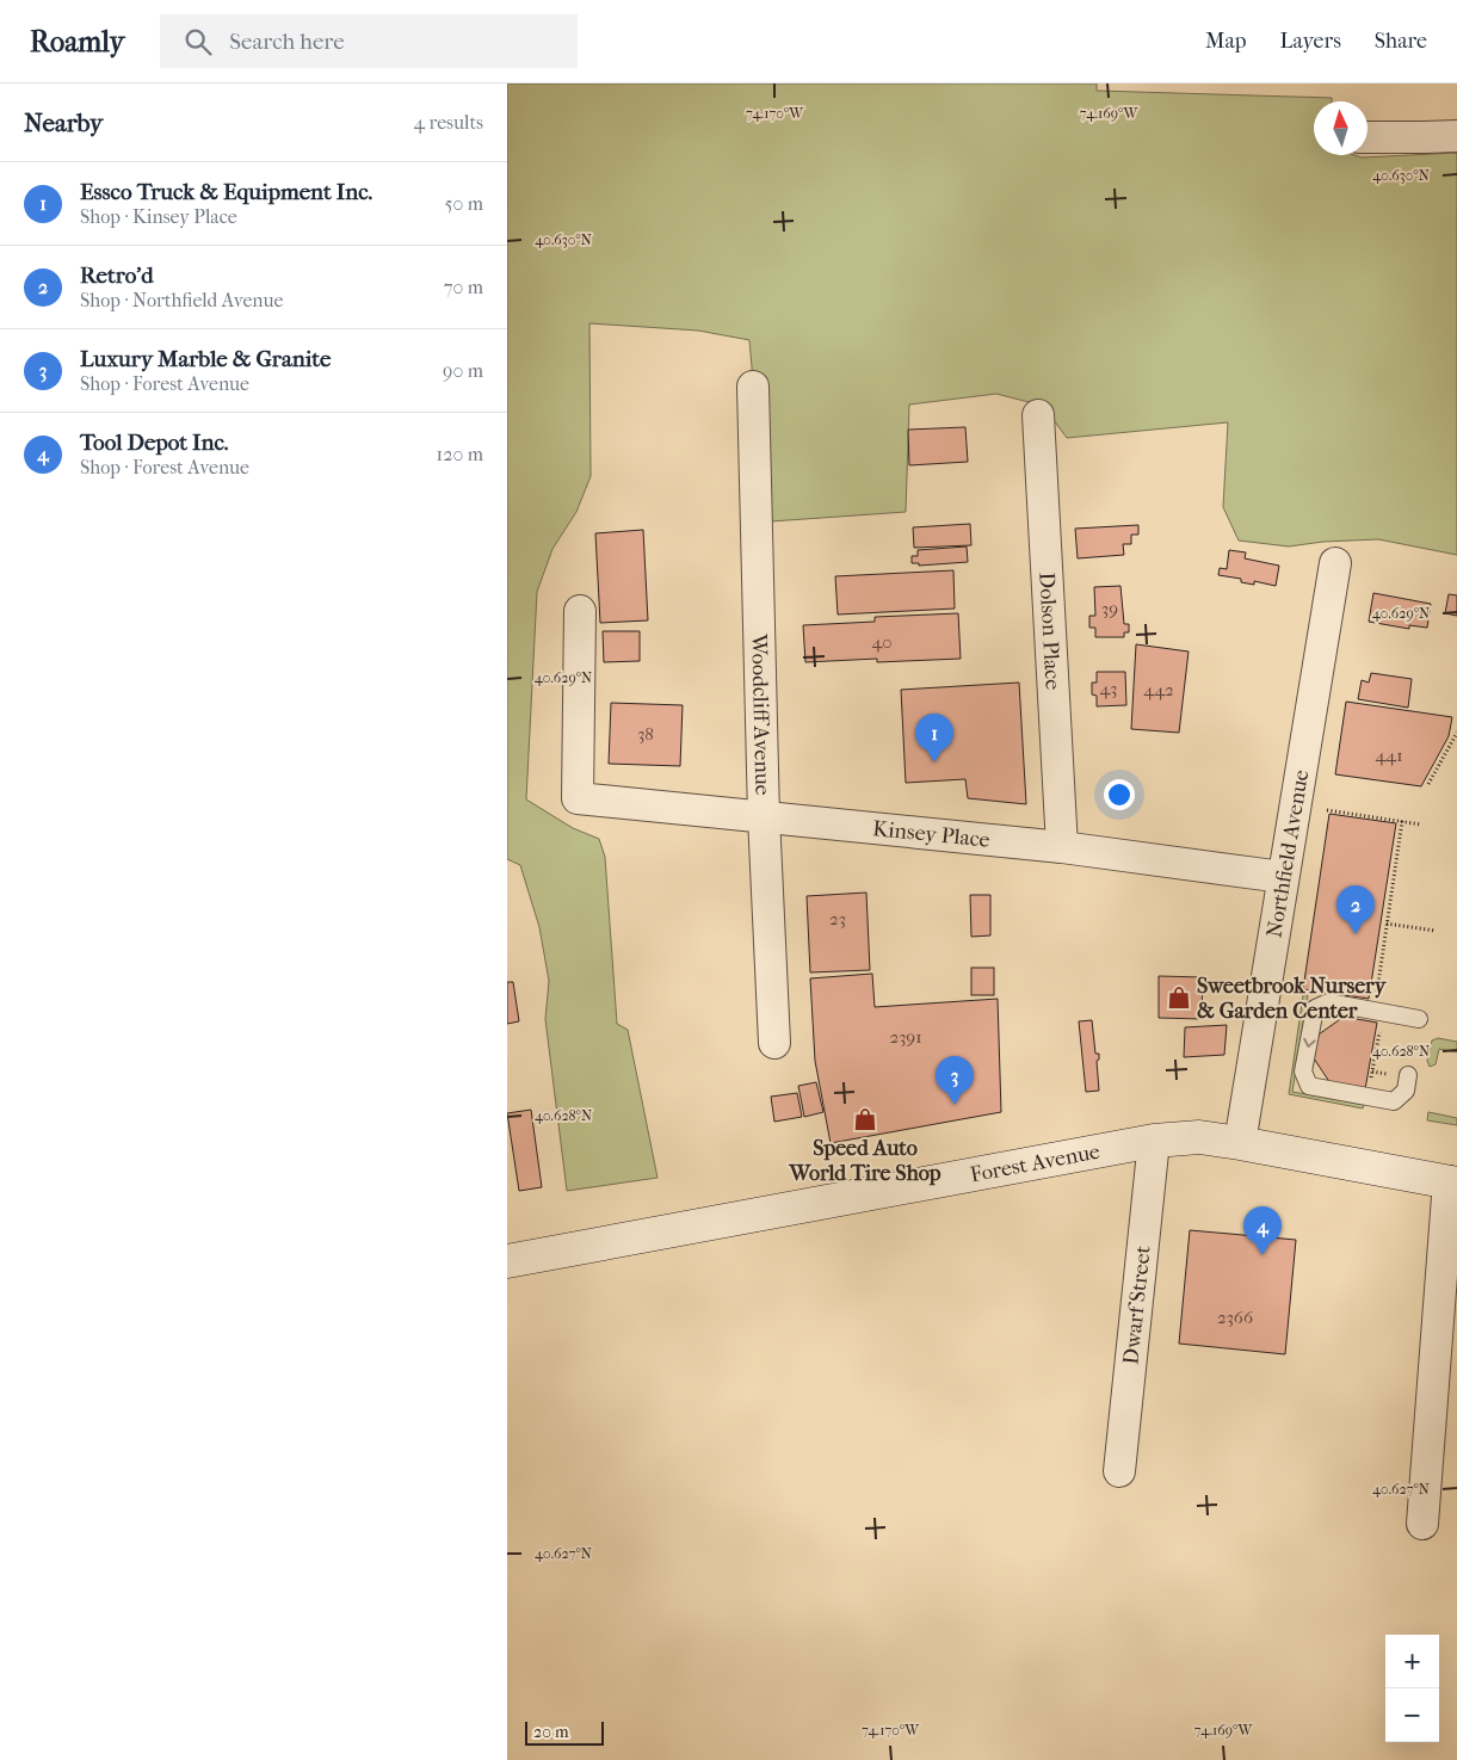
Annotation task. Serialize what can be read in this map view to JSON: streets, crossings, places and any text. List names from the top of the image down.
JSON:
{
  "streets": {
    "main road": ["Forest Avenue"],
    "street": [
      "Dolson Place",
      "Woodcliff Avenue",
      "Kinsey Place",
      "Northfield Avenue",
      "Dwarf Street"
    ]
  },
  "crossings": [
    ["Dolson Place", "Kinsey Place"],
    ["Woodcliff Avenue", "Kinsey Place"],
    ["Kinsey Place", "Northfield Avenue"],
    ["Northfield Avenue", "Forest Avenue"],
    ["Forest Avenue", "Dwarf Street"]
  ],
  "places": {
    "shop": ["Sweetbrook Nursery & Garden Center", "Speed Auto World Tire Shop"]
  },
  "house_numbers": [
    "39",
    "40",
    "43",
    "442",
    "38",
    "441",
    "23",
    "2391",
    "2366"
  ],
  "scale_bar": "20 m",
  "north": "top",
  "page": {
    "header": "Roamly",
    "search": "Search here",
    "nav": ["Map", "Layers", "Share"],
    "heading": ["Nearby", "4 results"],
    "list": [
      {
        "mark": "1",
        "name": "Essco Truck & Equipment Inc.",
        "note": "Shop · Kinsey Place",
        "value": "50 m"
      },
      {
        "mark": "2",
        "name": "Retro'd",
        "note": "Shop · Northfield Avenue",
        "value": "70 m"
      },
      {
        "mark": "3",
        "name": "Luxury Marble & Granite",
        "note": "Shop · Forest Avenue",
        "value": "90 m"
      },
      {
        "mark": "4",
        "name": "Tool Depot Inc.",
        "note": "Shop · Forest Avenue",
        "value": "120 m"
      }
    ],
    "pins": [
      "1",
      "2",
      "3",
      "4"
    ],
    "map_buttons": ["+", "−"],
    "scale": "20 m"
  },
  "coordinates": [
    "74.170°W",
    "74.169°W",
    "40.630°N",
    "40.629°N",
    "40.628°N",
    "40.627°N"
  ]
}
